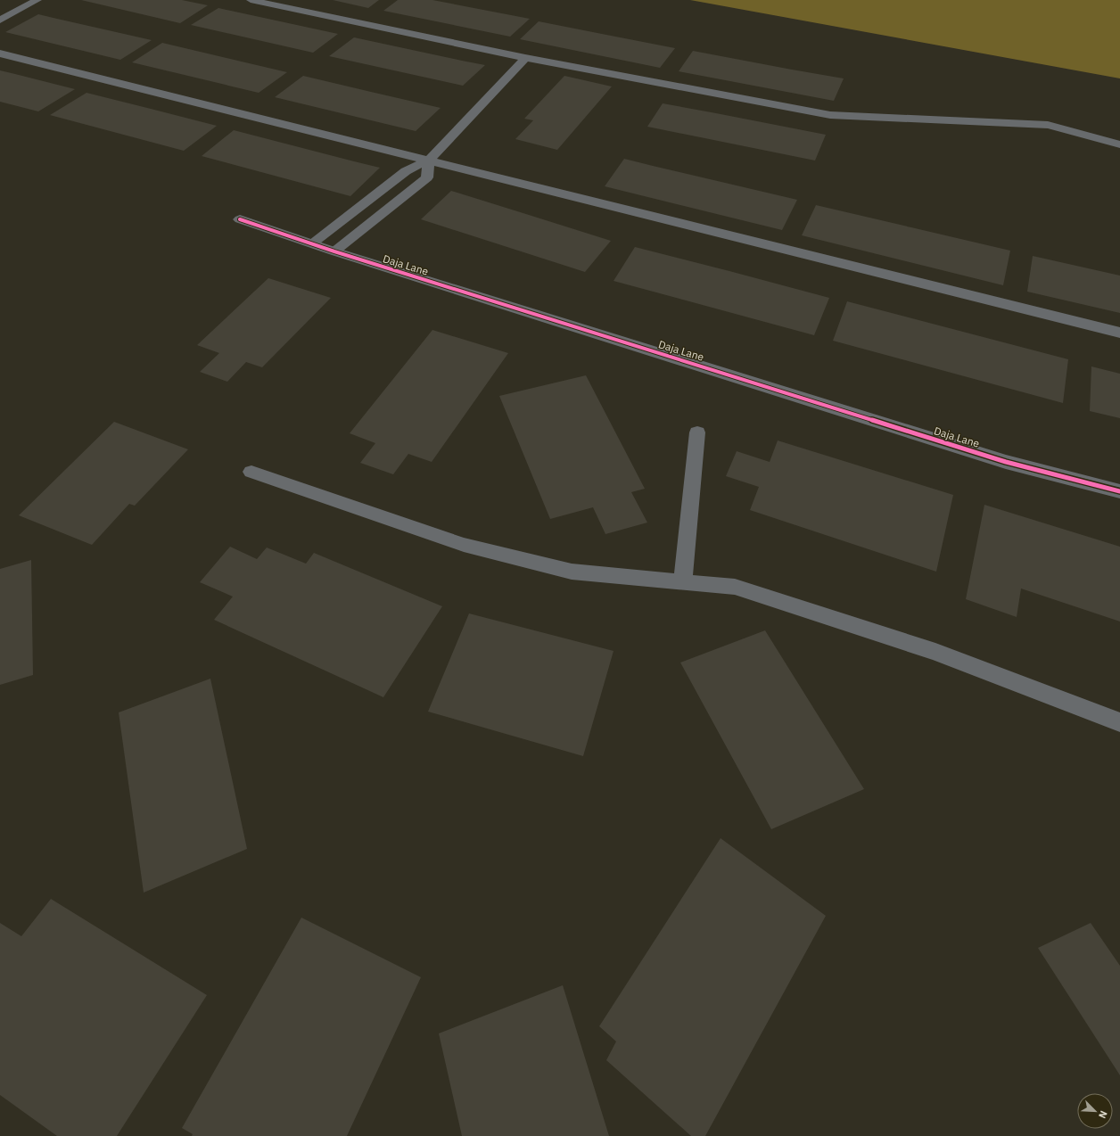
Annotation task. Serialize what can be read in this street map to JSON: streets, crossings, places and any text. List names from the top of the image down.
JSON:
{
  "streets": {
    "street": ["Daja Lane"]
  },
  "north": "bottom right"
}
